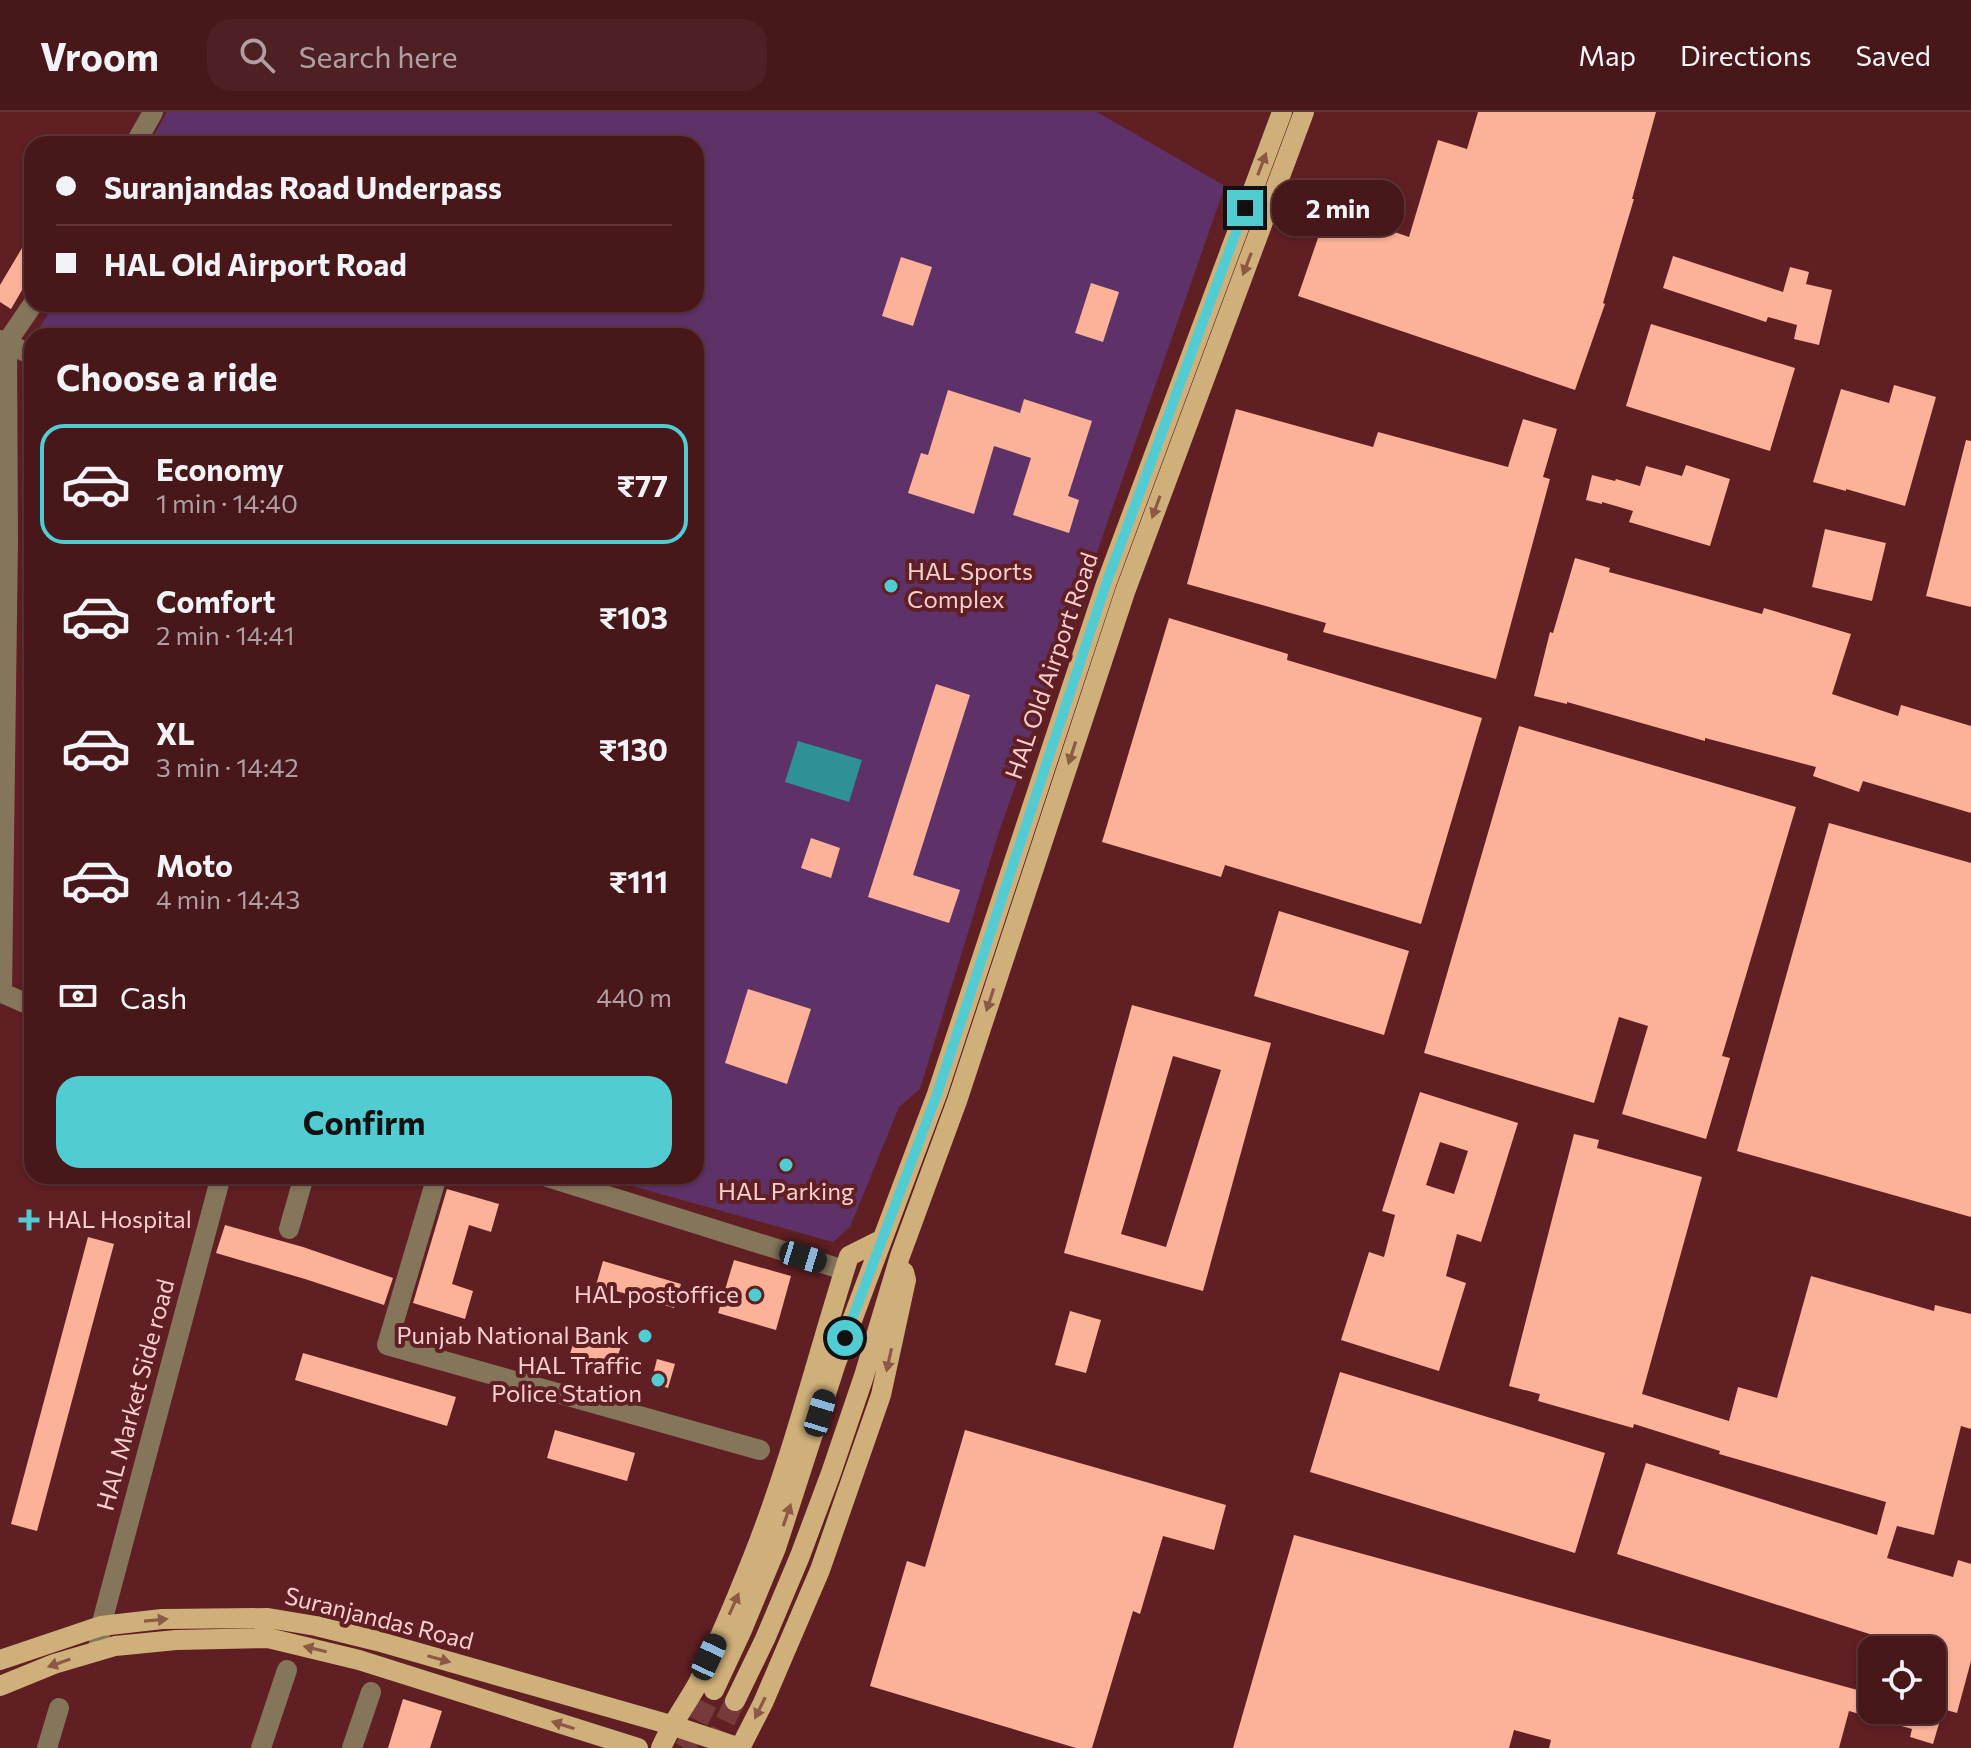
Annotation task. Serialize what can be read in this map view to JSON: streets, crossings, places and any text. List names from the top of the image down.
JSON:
{
  "streets": {
    "main road": ["HAL Old Airport Road", "Suranjandas Road"],
    "street": ["HAL Market Side road"]
  },
  "crossings": [
    ["HAL Market Side road", "Suranjandas Road"]
  ],
  "places": {
    "other": [
      "HAL Sports Complex",
      "HAL Parking",
      "HAL postoffice",
      "Punjab National Bank",
      "HAL Traffic Police Station"
    ],
    "health": ["HAL Hospital"]
  },
  "page": {
    "header": "Vroom",
    "search": "Search here",
    "nav": ["Map", "Directions", "Saved"],
    "banner": ["Suranjandas Road Underpass", "HAL Old Airport Road"],
    "bubble": "2 min",
    "heading": "Choose a ride",
    "list": [
      {
        "name": "Economy",
        "note": "1 min · 14:40",
        "value": "₹77"
      },
      {
        "name": "Comfort",
        "note": "2 min · 14:41",
        "value": "₹103"
      },
      {
        "name": "XL",
        "note": "3 min · 14:42",
        "value": "₹130"
      },
      {
        "name": "Moto",
        "note": "4 min · 14:43",
        "value": "₹111"
      }
    ],
    "pay": ["Cash", "440 m"],
    "buttons": "Confirm"
  }
}
